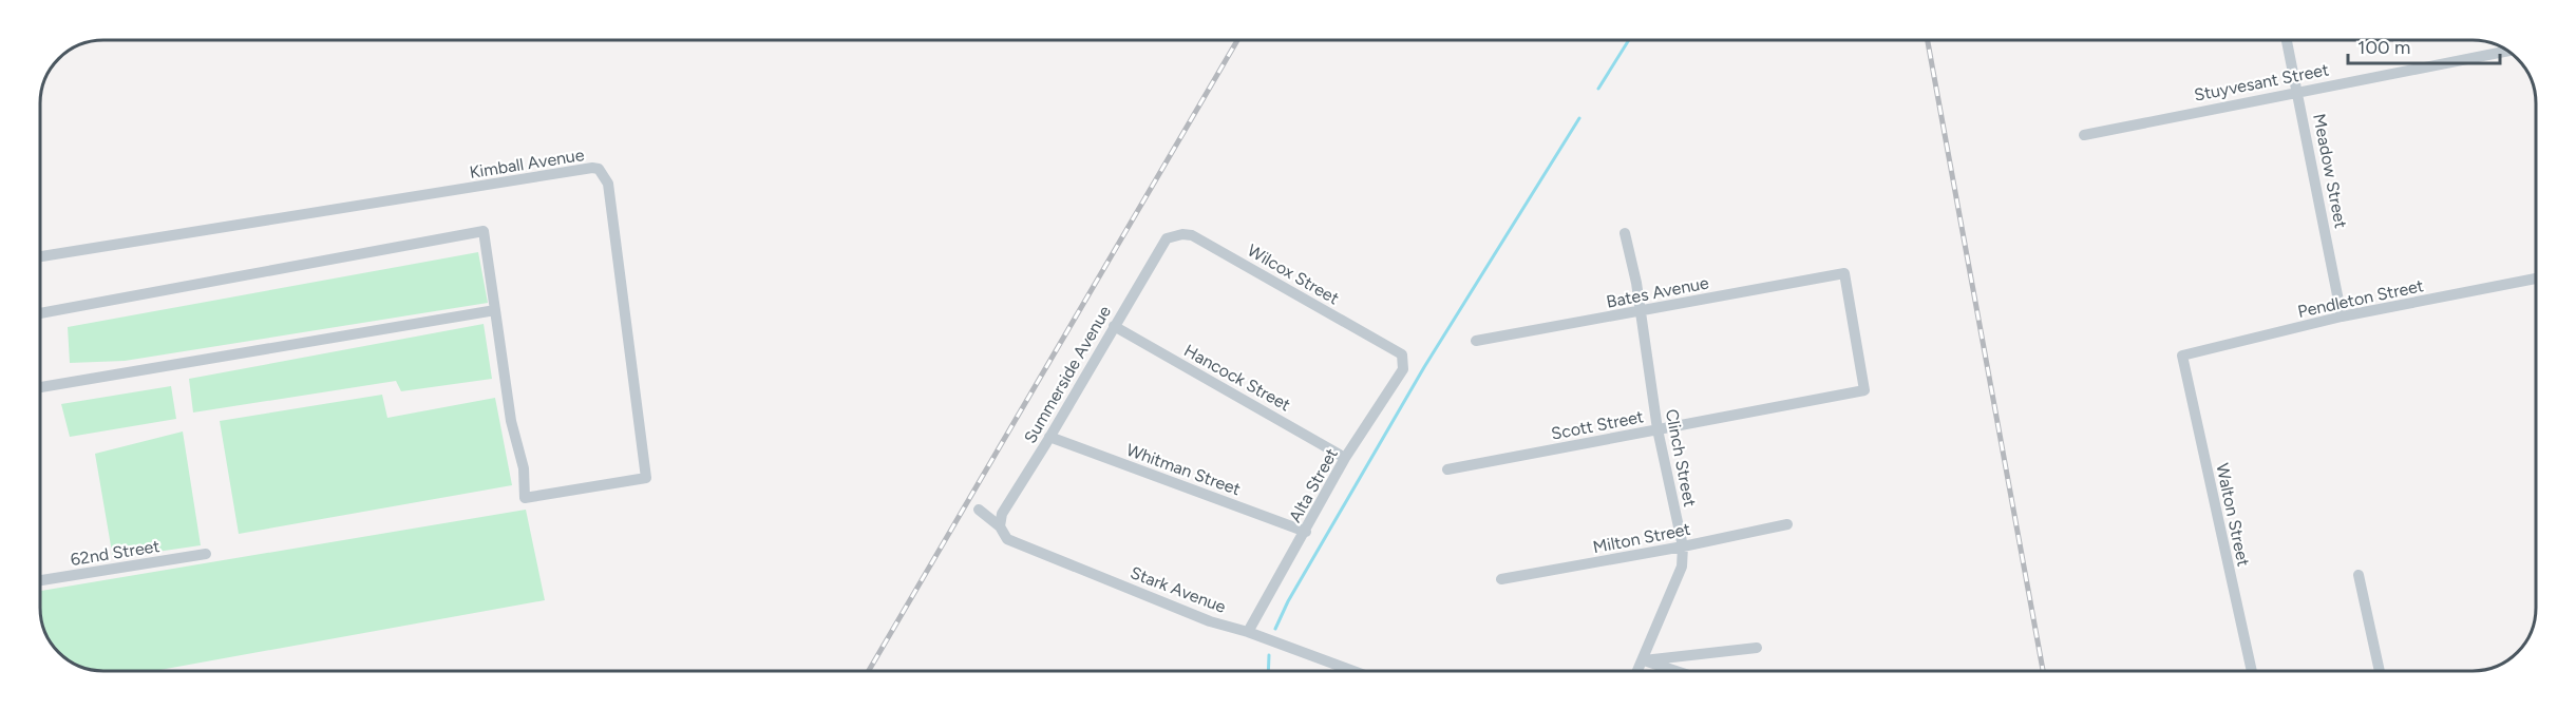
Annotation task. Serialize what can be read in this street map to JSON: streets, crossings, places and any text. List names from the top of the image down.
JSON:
{
  "streets": {
    "street": [
      "Stuyvesant Street",
      "Kimball Avenue",
      "Meadow Street",
      "Wilcox Street",
      "Bates Avenue",
      "Pendleton Street",
      "Summerside Avenue",
      "Hancock Street",
      "Scott Street",
      "Clinch Street",
      "Whitman Street",
      "Alta Street",
      "Walton Street",
      "Milton Street",
      "62nd Street",
      "Stark Avenue"
    ]
  },
  "crossings": [
    ["Stuyvesant Street", "Meadow Street"],
    ["Meadow Street", "Pendleton Street"],
    ["Wilcox Street", "Summerside Avenue"],
    ["Wilcox Street", "Alta Street"],
    ["Bates Avenue", "Scott Street"],
    ["Bates Avenue", "Clinch Street"],
    ["Pendleton Street", "Walton Street"],
    ["Summerside Avenue", "Hancock Street"],
    ["Summerside Avenue", "Whitman Street"],
    ["Summerside Avenue", "Stark Avenue"],
    ["Hancock Street", "Alta Street"],
    ["Scott Street", "Clinch Street"],
    ["Clinch Street", "Milton Street"],
    ["Whitman Street", "Alta Street"],
    ["Alta Street", "Stark Avenue"]
  ],
  "scale_bar": "100 m"
}
